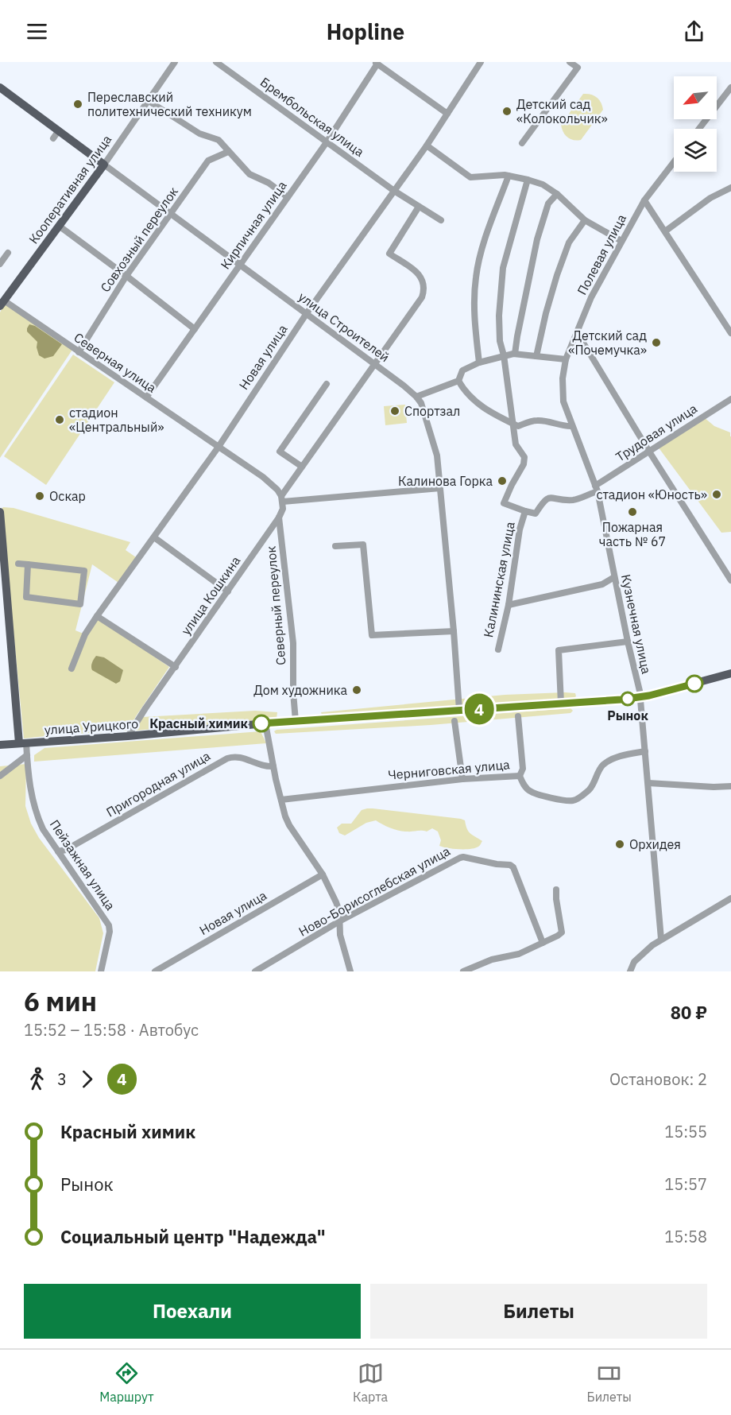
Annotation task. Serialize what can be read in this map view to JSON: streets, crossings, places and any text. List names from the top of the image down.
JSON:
{
  "streets": {
    "main road": ["Кооперативная улица", "улица Строителей", "улица Урицкого"],
    "street": [
      "Брембольская улица",
      "Кирпичная улица",
      "Совхозный переулок",
      "Полевая улица",
      "Новая улица",
      "Северная улица",
      "Трудовая улица",
      "Калининская улица",
      "улица Кошкина",
      "Северный переулок",
      "Кузнечная улица",
      "Черниговская улица",
      "Пригородная улица",
      "Пейзажная улица",
      "Ново-Борисоглебская улица"
    ]
  },
  "crossings": [
    ["Брембольская улица", "Кирпичная улица"],
    ["Брембольская улица", "Новая улица"],
    ["Брембольская улица", "улица Кошкина"],
    ["Кооперативная улица", "улица Строителей"],
    ["Кооперативная улица", "Северная улица"],
    ["Кирпичная улица", "улица Строителей"],
    ["Кирпичная улица", "Северная улица"],
    ["Совхозный переулок", "улица Строителей"],
    ["Совхозный переулок", "Северная улица"],
    ["Полевая улица", "Кузнечная улица"],
    ["улица Строителей", "Новая улица"],
    ["улица Строителей", "улица Кошкина"],
    ["улица Строителей", "улица Урицкого"],
    ["Новая улица", "Северная улица"],
    ["Северная улица", "улица Кошкина"],
    ["Трудовая улица", "Калининская улица"],
    ["Трудовая улица", "Кузнечная улица"],
    ["Калининская улица", "Кузнечная улица"],
    ["улица Кошкина", "Северный переулок"],
    ["улица Кошкина", "улица Урицкого"],
    ["Северный переулок", "улица Урицкого"],
    ["Кузнечная улица", "улица Урицкого"],
    ["Кузнечная улица", "Черниговская улица"],
    ["улица Урицкого", "Пейзажная улица"],
    ["Пригородная улица", "Пейзажная улица"]
  ],
  "places": [
    "Переславский политехнический техникум",
    "Детский сад «Колокольчик»",
    "Детский сад «Почемучка»",
    "Спортзал",
    "стадион «Центральный»",
    "Калинова Горка",
    "стадион «Юность»",
    "Оскар",
    "Пожарная часть № 67",
    "Дом художника",
    "Рынок",
    "Красный химик",
    "Орхидея"
  ],
  "lines": ["bus line 4"],
  "north": "bottom left",
  "page": {
    "header": "Hopline",
    "on_map": "4",
    "heading": ["6 мин", "15:52 – 15:58 · Автобус", "80 ₽"],
    "legs": ["3", "4", "Остановок: 2"],
    "list": [
      {
        "name": "Красный химик",
        "value": "15:55"
      },
      {
        "name": "Рынок",
        "value": "15:57"
      },
      {
        "name": "Социальный центр \"Надежда\"",
        "value": "15:58"
      }
    ],
    "buttons": ["Поехали", "Билеты"],
    "tabs": ["Маршрут", "Карта", "Билеты"]
  }
}
